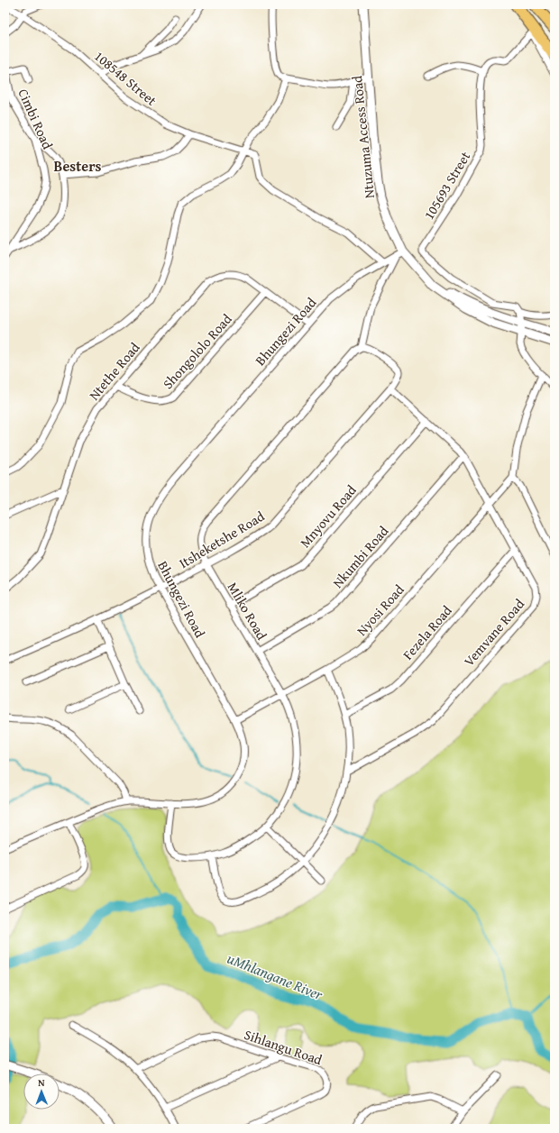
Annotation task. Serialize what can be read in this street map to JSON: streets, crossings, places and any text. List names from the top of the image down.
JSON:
{
  "streets": {
    "street": [
      "108548 Street",
      "Cimbi Road",
      "Ntuzuma Access Road",
      "105693 Street",
      "Bhungezi Road",
      "Shongololo Road",
      "Ntethe Road",
      "Mnyovu Road",
      "Itsheketshe Road",
      "Nkumbi Road",
      "Nyosi Road",
      "Mliko Road",
      "Fezela Road",
      "Vemvane Road",
      "Sihlangu Road"
    ]
  },
  "crossings": [
    ["108548 Street", "Bhungezi Road"],
    ["Ntuzuma Access Road", "Bhungezi Road"],
    ["Bhungezi Road", "Ntethe Road"],
    ["Bhungezi Road", "Itsheketshe Road"],
    ["Bhungezi Road", "Nyosi Road"],
    ["Bhungezi Road", "Mliko Road"],
    ["Shongololo Road", "Ntethe Road"],
    ["Mnyovu Road", "Mliko Road"],
    ["Mnyovu Road", "Vemvane Road"],
    ["Itsheketshe Road", "Mliko Road"],
    ["Itsheketshe Road", "Vemvane Road"],
    ["Nkumbi Road", "Mliko Road"],
    ["Nkumbi Road", "Vemvane Road"],
    ["Nyosi Road", "Mliko Road"],
    ["Nyosi Road", "Vemvane Road"],
    ["Fezela Road", "Vemvane Road"]
  ],
  "districts": ["Besters"],
  "water": ["uMhlangane River"],
  "north": "top"
}
